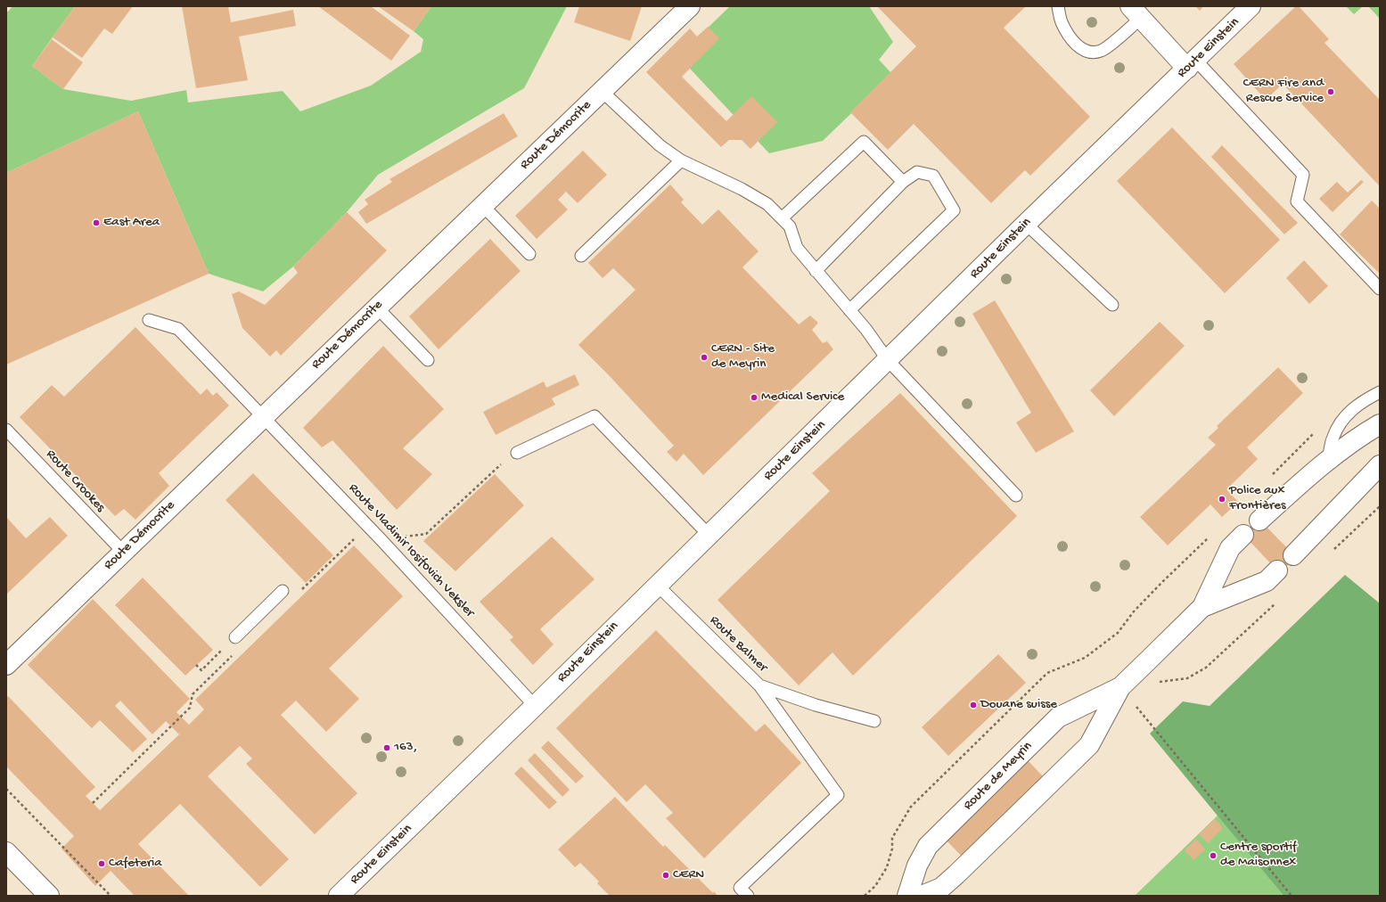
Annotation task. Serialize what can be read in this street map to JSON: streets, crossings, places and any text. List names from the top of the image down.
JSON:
{
  "streets": {
    "street": ["Route Einstein", "Route Démocrite", "Route de Meyrin"],
    "lane": ["Route Crookes", "Route Vladimir Iosifovich Veksler", "Route Balmer"]
  },
  "crossings": [
    ["Route Einstein", "Route Vladimir Iosifovich Veksler"],
    ["Route Einstein", "Route Balmer"],
    ["Route Démocrite", "Route Crookes"],
    ["Route Démocrite", "Route Vladimir Iosifovich Veksler"]
  ],
  "places": [
    "CERN Fire and Rescue Service",
    "East Area",
    "CERN - Site de Meyrin",
    "Medical Service",
    "Police aux Frontières",
    "Douane suisse",
    "163,",
    "Centre sportif de Maisonnex",
    "Cafeteria",
    "CERN"
  ]
}
